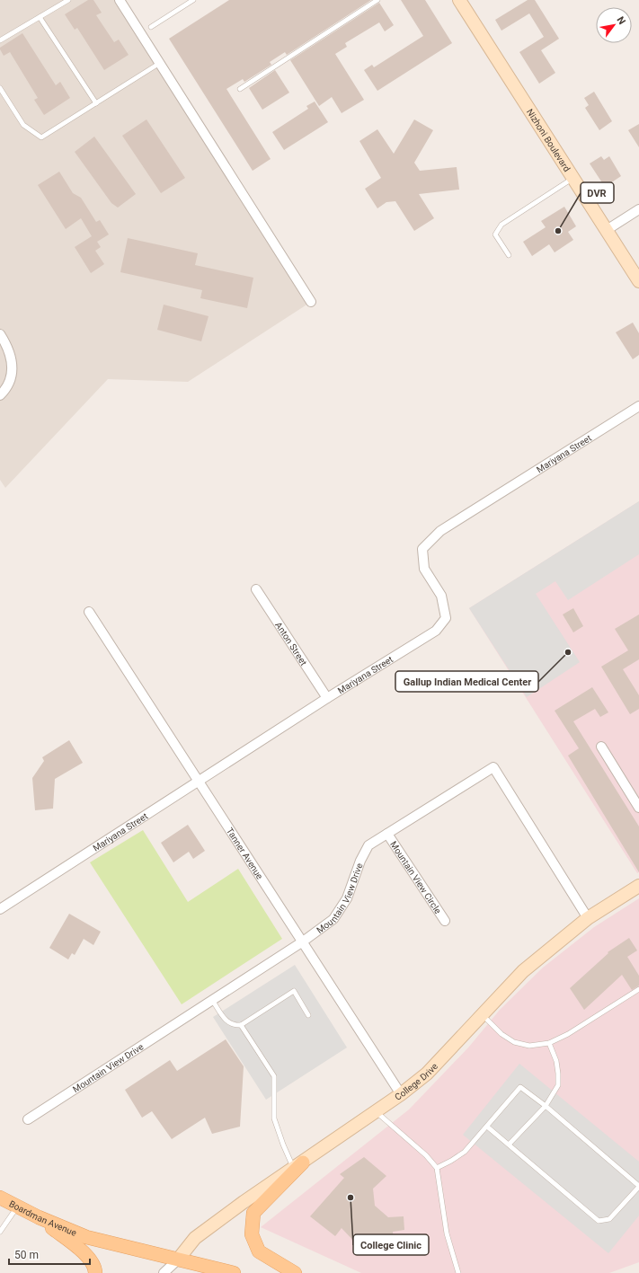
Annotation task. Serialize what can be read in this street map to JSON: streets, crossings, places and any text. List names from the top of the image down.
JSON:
{
  "streets": {
    "main road": ["Nizhoni Boulevard", "College Drive", "Boardman Avenue"],
    "street": [
      "Mariyana Street",
      "Anton Street",
      "Tanner Avenue",
      "Mountain View Circle",
      "Mountain View Drive"
    ]
  },
  "crossings": [
    ["Mariyana Street", "Anton Street"],
    ["Mariyana Street", "Tanner Avenue"],
    ["Tanner Avenue", "Mountain View Drive"],
    ["Tanner Avenue", "College Drive"],
    ["Mountain View Circle", "Mountain View Drive"],
    ["Mountain View Drive", "College Drive"],
    ["College Drive", "Boardman Avenue"]
  ],
  "places": ["DVR", "Gallup Indian Medical Center", "College Clinic"],
  "scale_bar": "50 m",
  "north": "top right"
}
